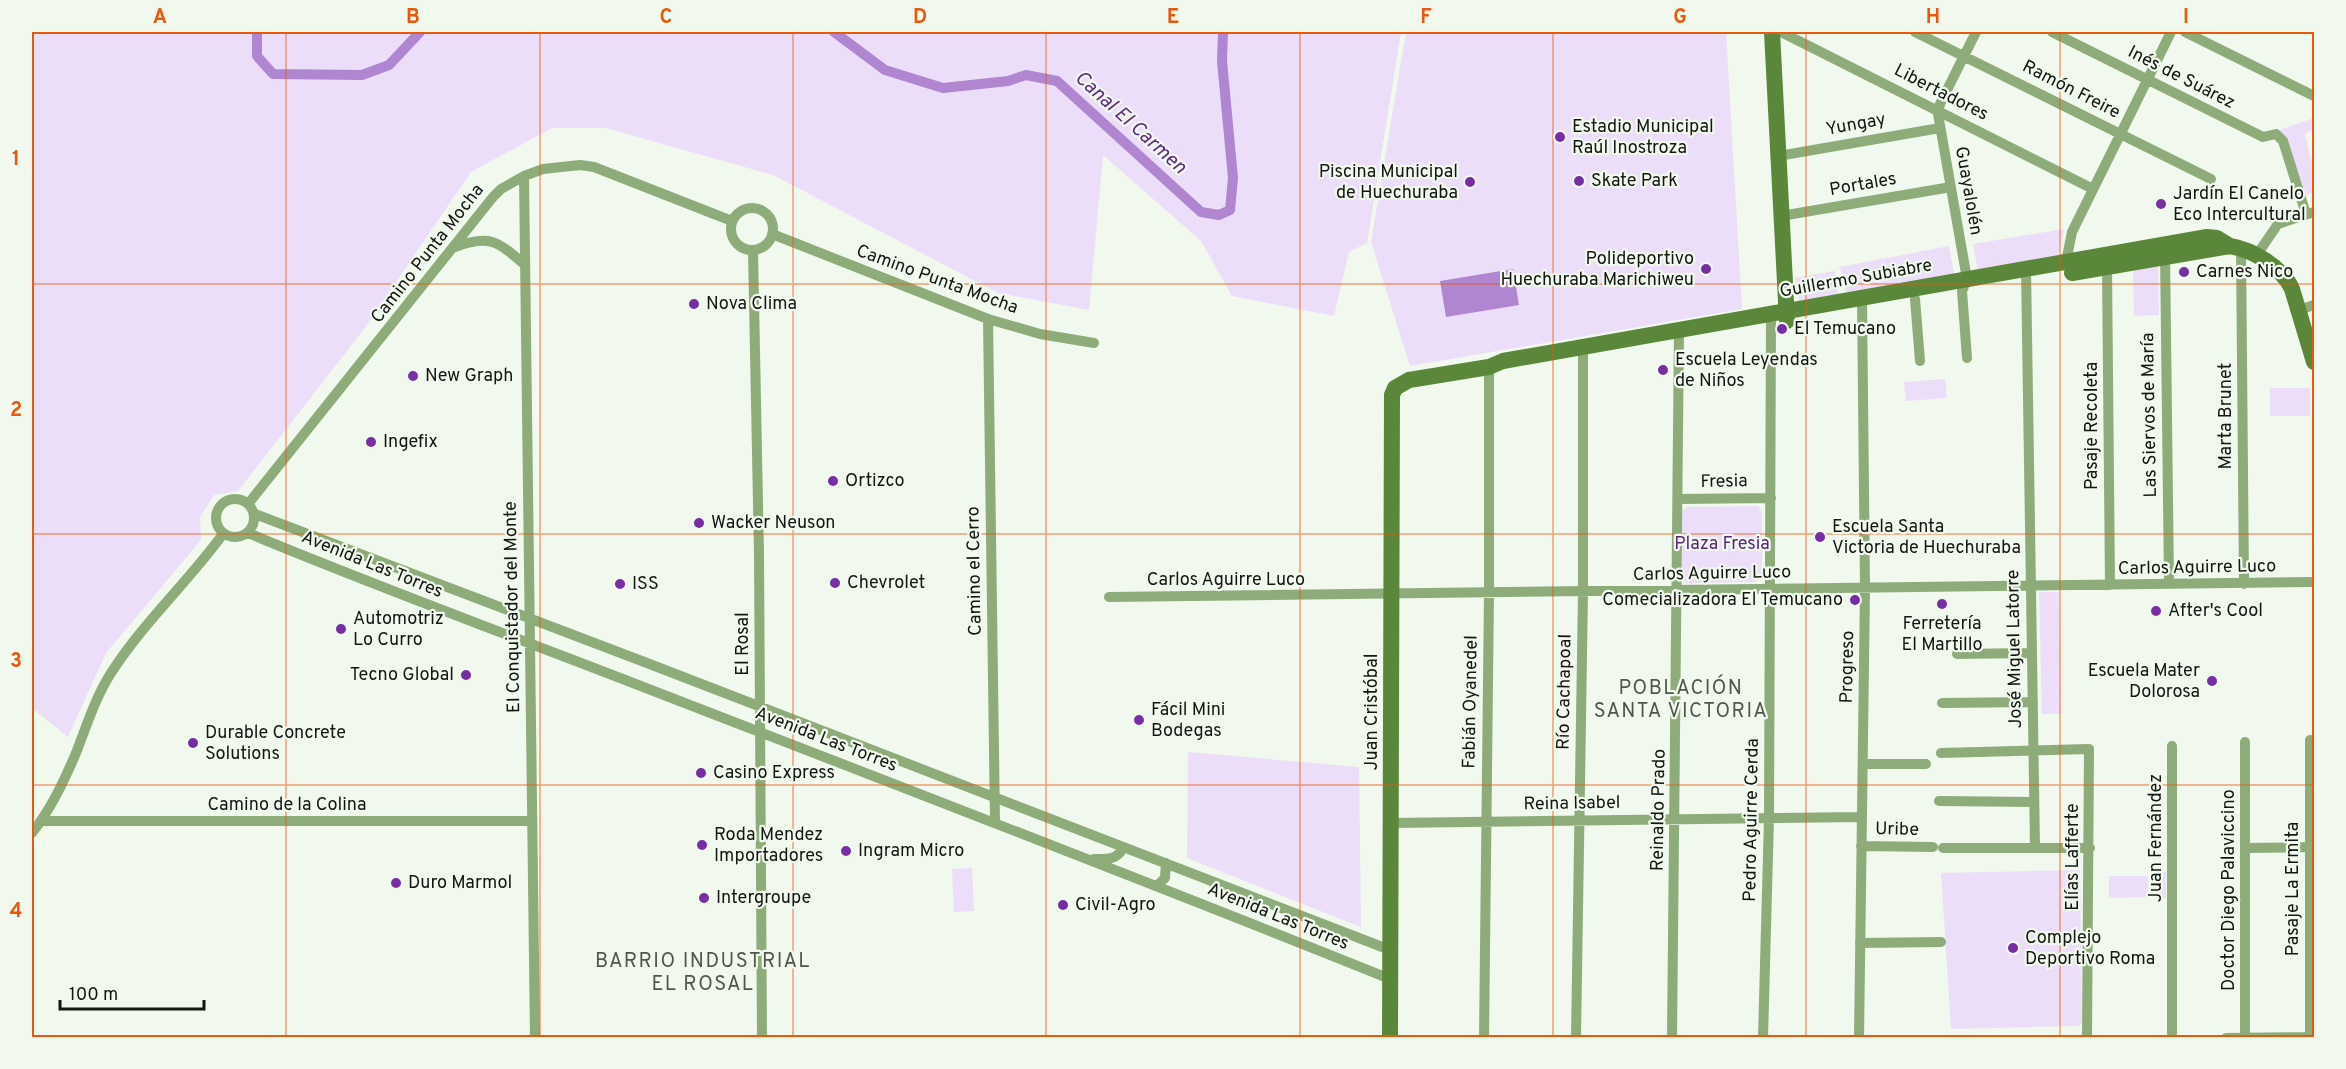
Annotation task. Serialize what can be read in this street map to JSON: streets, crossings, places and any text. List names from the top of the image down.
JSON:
{
  "streets": {
    "street": [
      "Inés de Suárez",
      "Ramón Freire",
      "Libertadores",
      "Yungay",
      "Portales",
      "Guayalolén",
      "Camino Punta Mocha",
      "Guillermo Subiabre",
      "Las Siervos de María",
      "Marta Brunet",
      "Pasaje Recoleta",
      "Fresia",
      "Avenida Las Torres",
      "Carlos Aguirre Luco",
      "Camino el Cerro",
      "El Conquistador del Monte",
      "El Rosal",
      "José Miguel Latorre",
      "Progreso",
      "Río Cachapoal",
      "Fabián Oyanedel",
      "Juan Cristóbal",
      "Reina Isabel",
      "Camino de la Colina",
      "Reinaldo Prado",
      "Pedro Aguirre Cerda",
      "Uribe",
      "Juan Fernández",
      "Elías Lafferte",
      "Pasaje La Ermita",
      "Doctor Diego Palaviccino"
    ]
  },
  "crossings": [
    ["Ramón Freire", "Guayalolén"],
    ["Libertadores", "Guayalolén"],
    ["Yungay", "Guayalolén"],
    ["Portales", "Guayalolén"],
    ["Guayalolén", "Guillermo Subiabre"],
    ["Camino Punta Mocha", "Avenida Las Torres"],
    ["Camino Punta Mocha", "Camino el Cerro"],
    ["Camino Punta Mocha", "El Conquistador del Monte"],
    ["Camino Punta Mocha", "El Rosal"],
    ["Guillermo Subiabre", "Las Siervos de María"],
    ["Guillermo Subiabre", "Marta Brunet"],
    ["Guillermo Subiabre", "Pasaje Recoleta"],
    ["Guillermo Subiabre", "José Miguel Latorre"],
    ["Guillermo Subiabre", "Progreso"],
    ["Guillermo Subiabre", "Río Cachapoal"],
    ["Guillermo Subiabre", "Fabián Oyanedel"],
    ["Guillermo Subiabre", "Juan Cristóbal"],
    ["Guillermo Subiabre", "Reinaldo Prado"],
    ["Guillermo Subiabre", "Pedro Aguirre Cerda"],
    ["Las Siervos de María", "Carlos Aguirre Luco"],
    ["Marta Brunet", "Carlos Aguirre Luco"],
    ["Pasaje Recoleta", "Carlos Aguirre Luco"],
    ["Fresia", "Reinaldo Prado"],
    ["Fresia", "Pedro Aguirre Cerda"],
    ["Avenida Las Torres", "Camino el Cerro"],
    ["Avenida Las Torres", "El Conquistador del Monte"],
    ["Avenida Las Torres", "El Rosal"],
    ["Avenida Las Torres", "Juan Cristóbal"],
    ["Carlos Aguirre Luco", "José Miguel Latorre"],
    ["Carlos Aguirre Luco", "Progreso"],
    ["Carlos Aguirre Luco", "Río Cachapoal"],
    ["Carlos Aguirre Luco", "Fabián Oyanedel"],
    ["Carlos Aguirre Luco", "Juan Cristóbal"],
    ["Carlos Aguirre Luco", "Reinaldo Prado"],
    ["Carlos Aguirre Luco", "Pedro Aguirre Cerda"],
    ["El Conquistador del Monte", "Camino de la Colina"],
    ["José Miguel Latorre", "Uribe"],
    ["José Miguel Latorre", "Elías Lafferte"],
    ["Progreso", "Reina Isabel"],
    ["Progreso", "Uribe"],
    ["Río Cachapoal", "Reina Isabel"],
    ["Fabián Oyanedel", "Reina Isabel"],
    ["Juan Cristóbal", "Reina Isabel"],
    ["Reina Isabel", "Reinaldo Prado"],
    ["Reina Isabel", "Pedro Aguirre Cerda"],
    ["Uribe", "Elías Lafferte"]
  ],
  "districts": ["POBLACIÓN SANTA VICTORIA", "BARRIO INDUSTRIAL EL ROSAL"],
  "water": ["Canal El Carmen"],
  "parks": ["Plaza Fresia"],
  "places": [
    "Estadio Municipal Raúl Inostroza",
    "Skate Park",
    "Piscina Municipal de Huechuraba",
    "Jardín El Canelo Eco Intercultural",
    "Polideportivo Huechuraba Marichiweu",
    "Carnes Nico",
    "Nova Clima",
    "El Temucano",
    "Escuela Leyendas de Niños",
    "New Graph",
    "Ingefix",
    "Ortizco",
    "Wacker Neuson",
    "Escuela Santa Victoria de Huechuraba",
    "Chevrolet",
    "ISS",
    "Comecializadora El Temucano",
    "Ferretería El Martillo",
    "After's Cool",
    "Automotriz Lo Curro",
    "Tecno Global",
    "Escuela Mater Dolorosa",
    "Fácil Mini Bodegas",
    "Durable Concrete Solutions",
    "Casino Express",
    "Roda Mendez Importadores",
    "Ingram Micro",
    "Duro Marmol",
    "Intergroupe",
    "Civil-Agro",
    "Complejo Deportivo Roma"
  ],
  "scale_bar": "100 m",
  "grid": {
    "columns": [
      "A",
      "B",
      "C",
      "D",
      "E",
      "F",
      "G",
      "H",
      "I"
    ],
    "rows": [
      "1",
      "2",
      "3",
      "4"
    ]
  }
}
